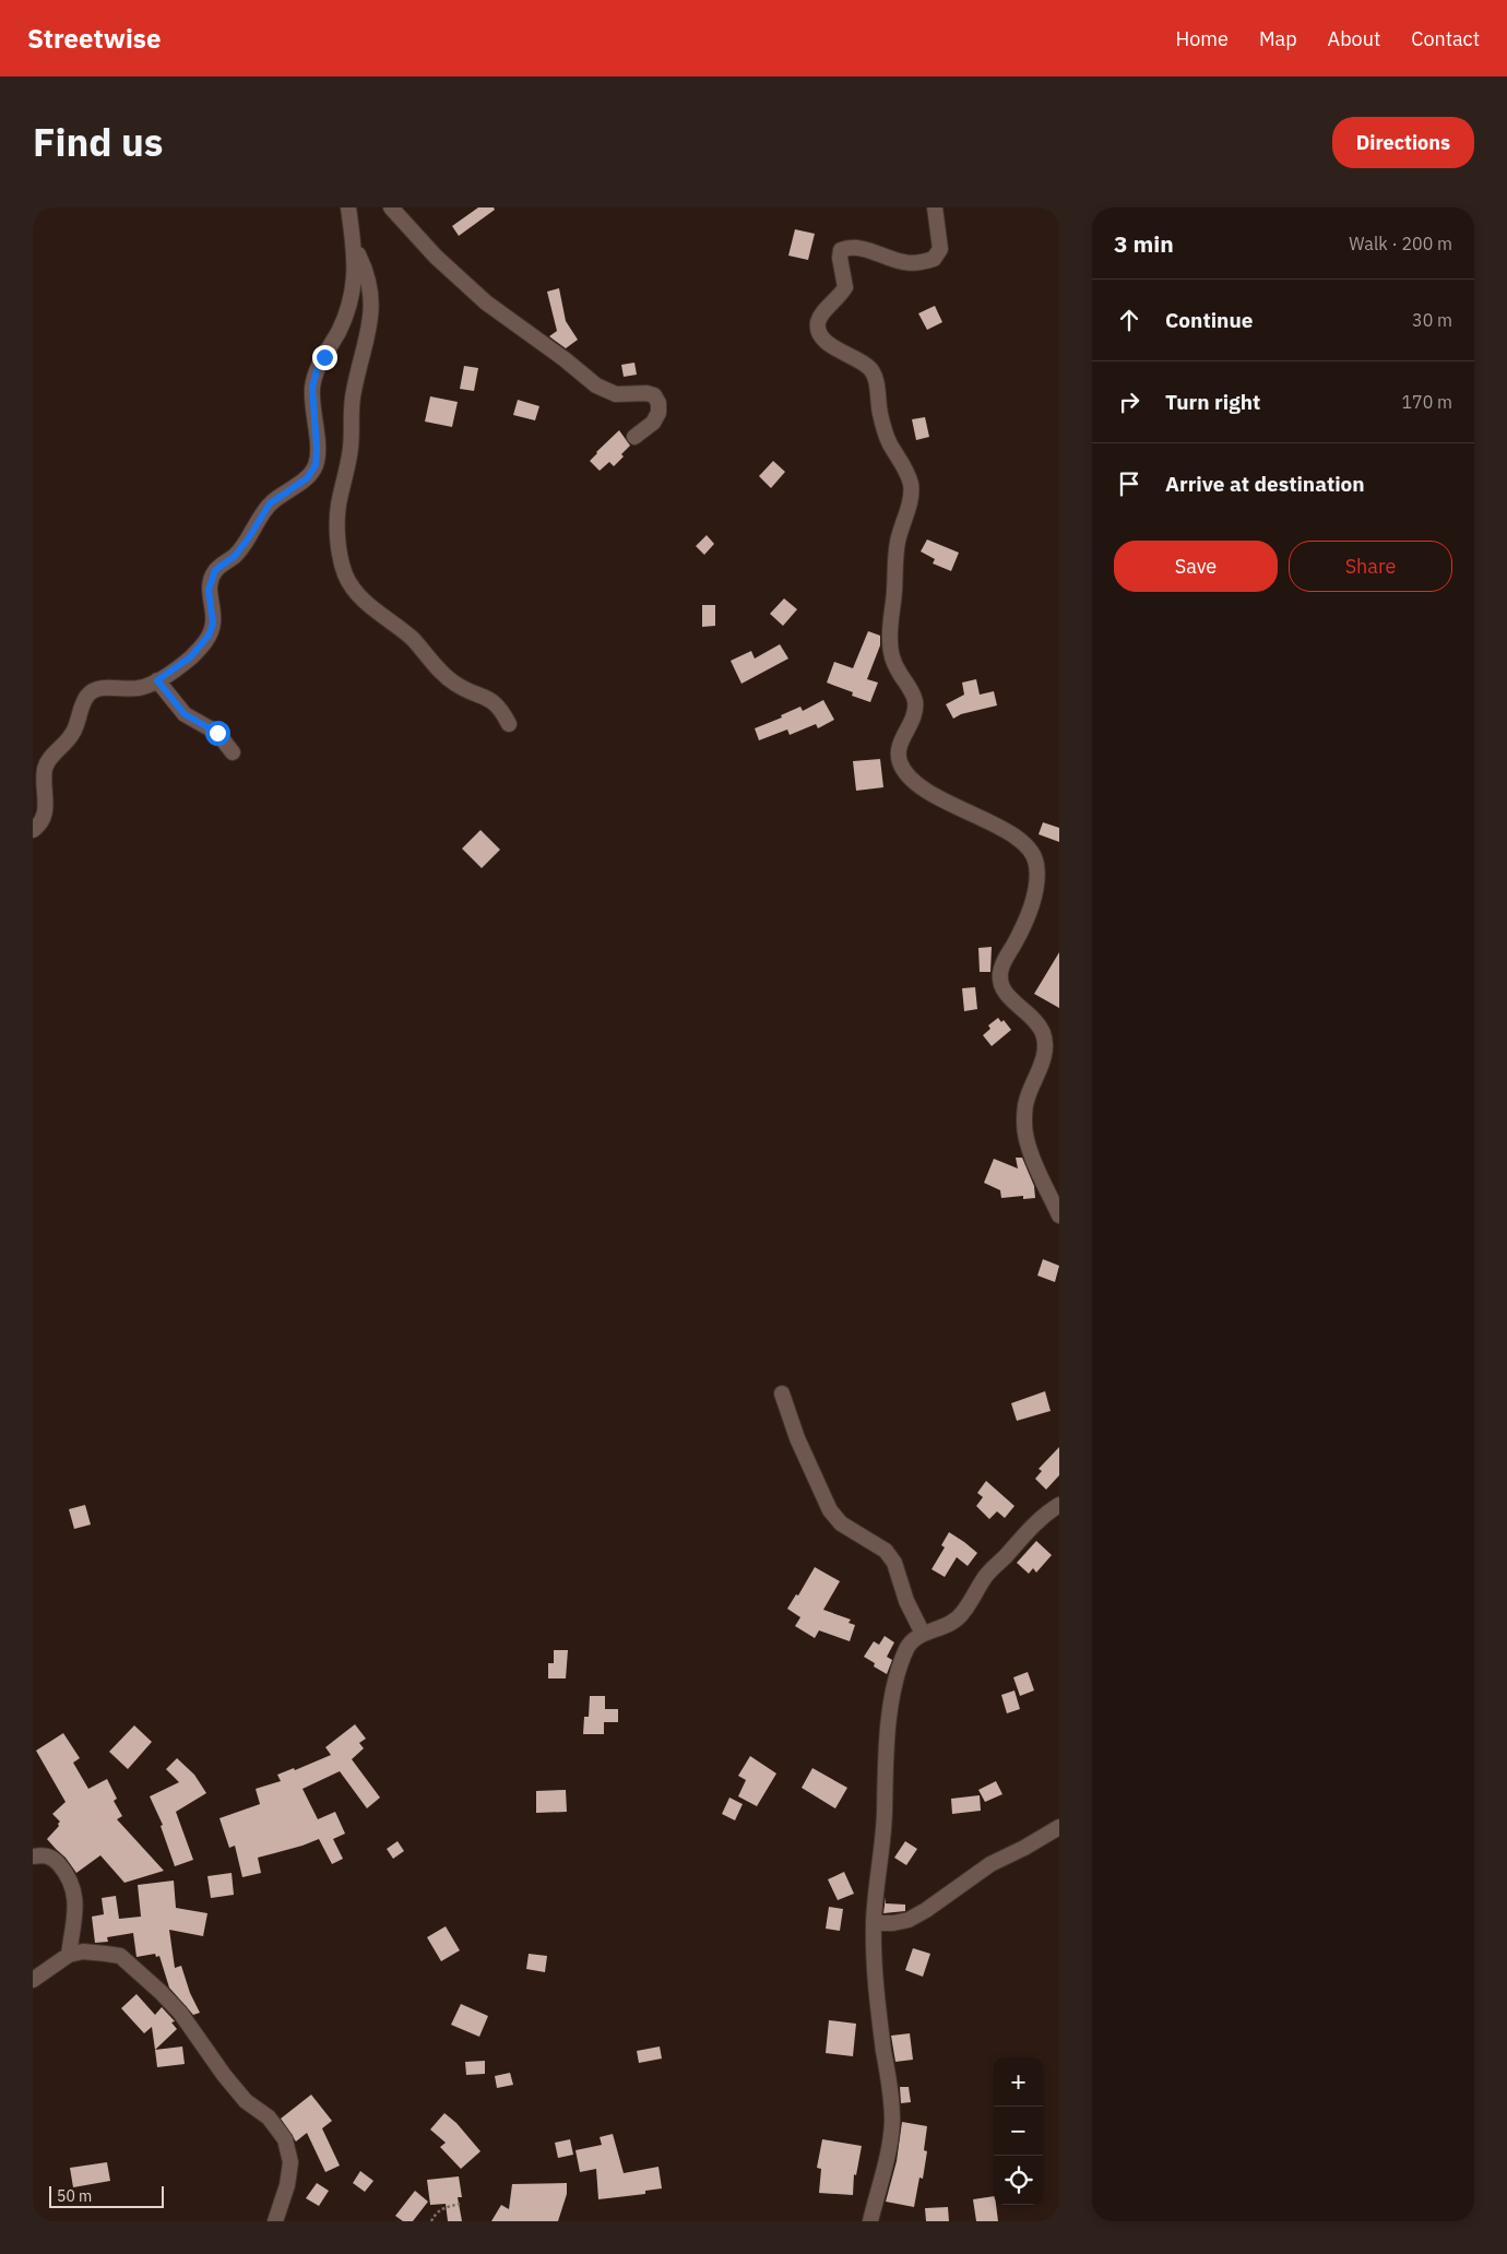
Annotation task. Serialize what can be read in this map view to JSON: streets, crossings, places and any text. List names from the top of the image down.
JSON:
{
  "scale_bar": "50 m",
  "page": {
    "header": "Streetwise",
    "nav": [
      "Home",
      "Map",
      "About",
      "Contact"
    ],
    "title": "Find us",
    "buttons": [
      "Directions",
      ["Save", "Share"]
    ],
    "heading": ["3 min", "Walk · 200 m"],
    "list": [
      ["Continue", "30 m"],
      ["Turn right", "170 m"],
      "Arrive at destination"
    ],
    "map_buttons": ["+", "−"],
    "scale": "50 m"
  }
}
